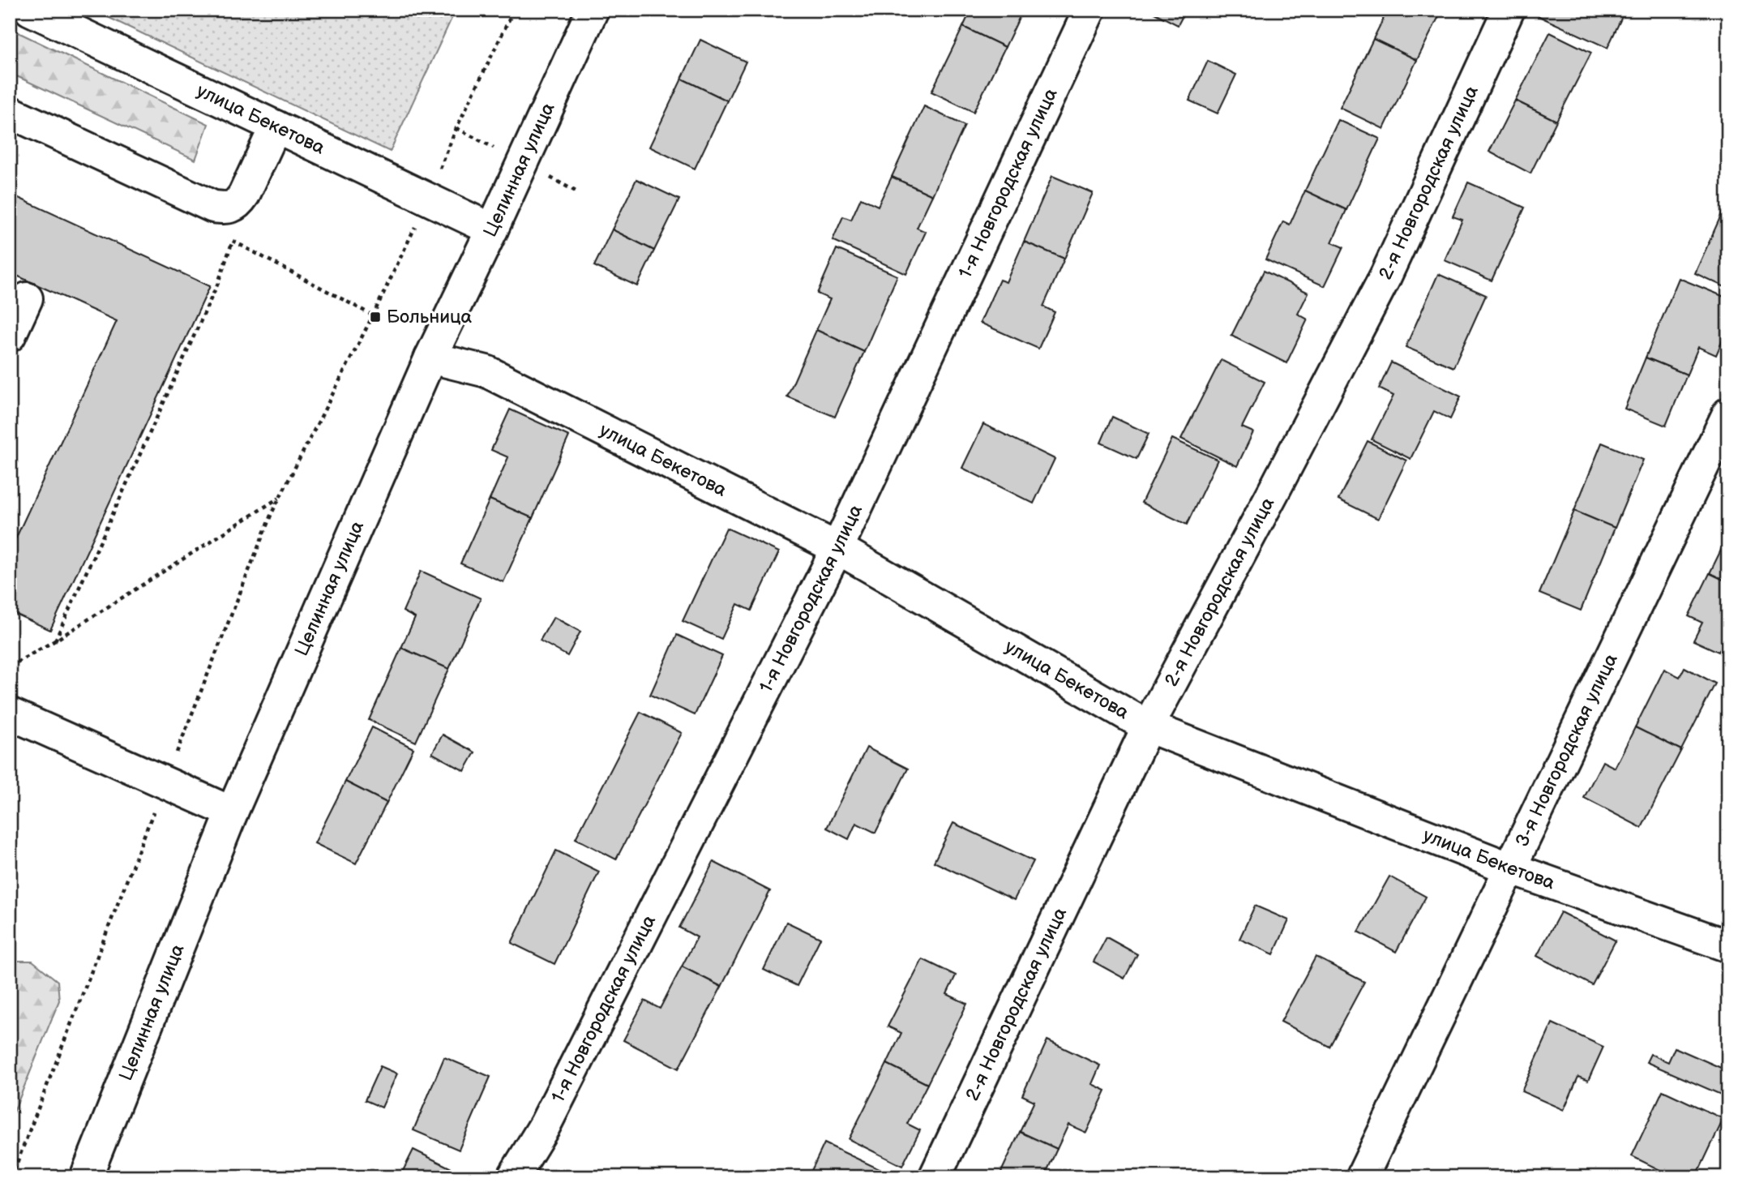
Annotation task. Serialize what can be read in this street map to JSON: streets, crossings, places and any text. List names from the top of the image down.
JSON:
{
  "streets": {
    "street": [
      "улица Бекетова",
      "Целинная улица",
      "1-я Новгородская улица",
      "2-я Новгородская улица",
      "3-я Новгородская улица"
    ]
  },
  "crossings": [
    ["улица Бекетова", "Целинная улица"],
    ["улица Бекетова", "1-я Новгородская улица"],
    ["улица Бекетова", "2-я Новгородская улица"],
    ["улица Бекетова", "3-я Новгородская улица"]
  ],
  "places": {
    "transit": ["Больница"]
  }
}
